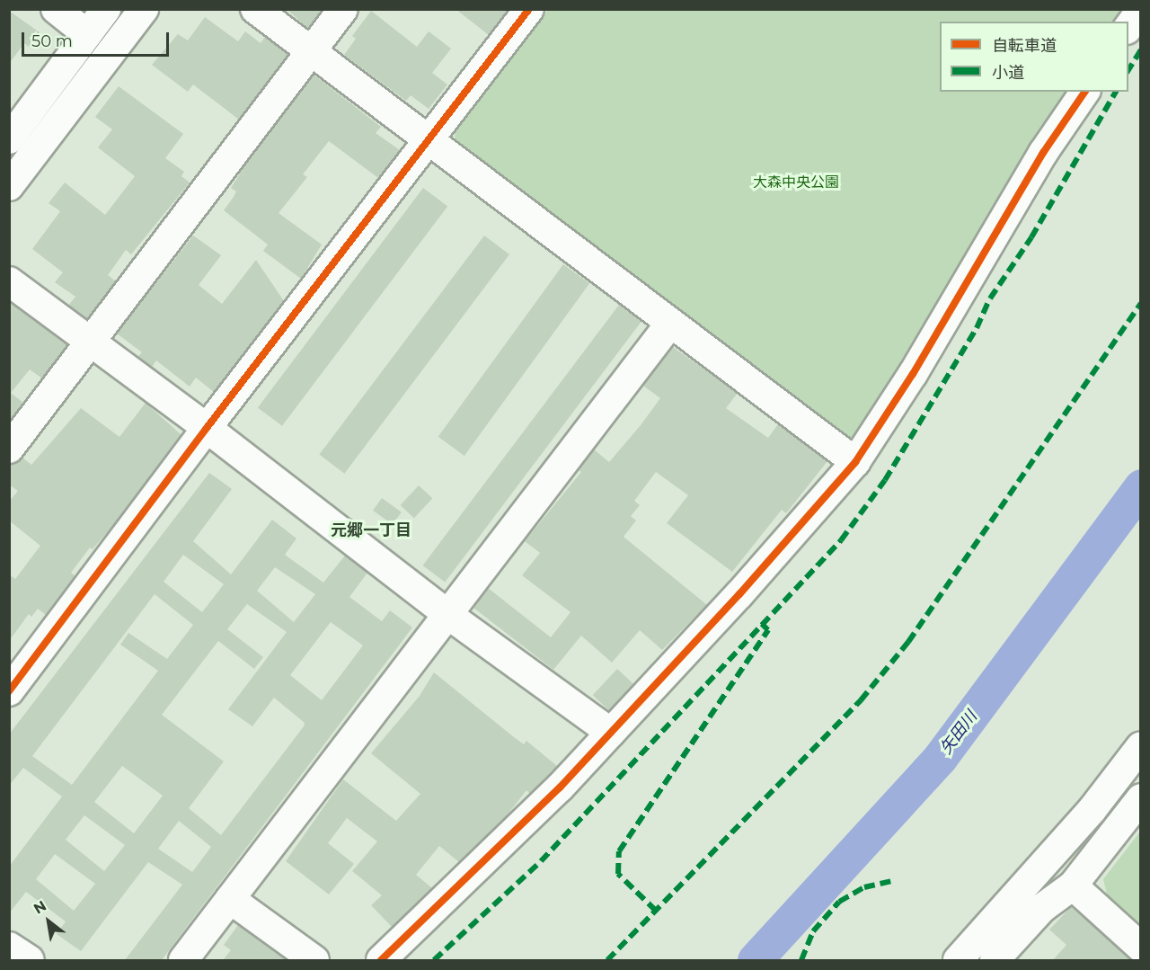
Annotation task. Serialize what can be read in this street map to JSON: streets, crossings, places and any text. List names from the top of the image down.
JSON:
{
  "districts": ["元郷一丁目"],
  "water": ["矢田川"],
  "parks": ["大森中央公園"],
  "legend": ["自転車道", "小道"],
  "scale_bar": "50 m",
  "north": "top left"
}
